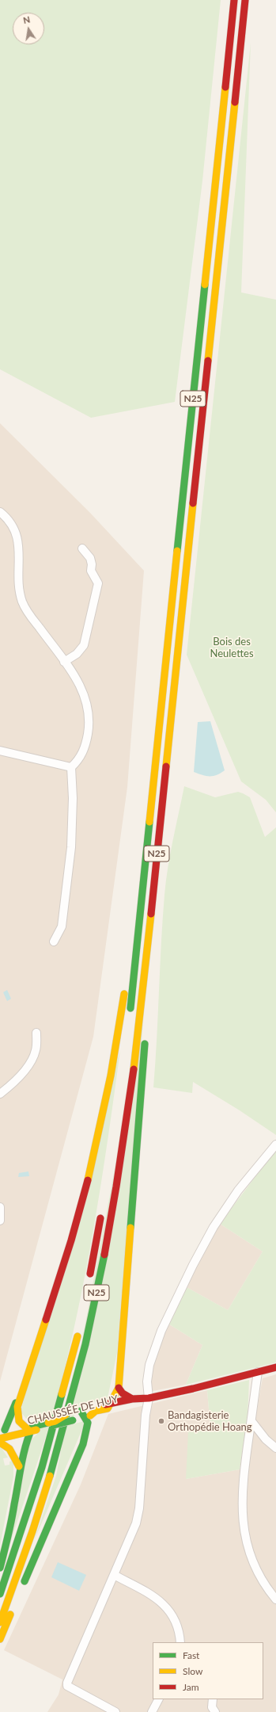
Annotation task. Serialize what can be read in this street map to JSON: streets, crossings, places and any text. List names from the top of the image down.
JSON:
{
  "streets": {
    "main road": ["N25", "CHAUSSÉE DE HUY"]
  },
  "parks": ["Bois des Neulettes"],
  "places": ["Bandagisterie Orthopédie Hoang"],
  "legend": ["Fast", "Slow", "Jam"],
  "north": "top"
}
